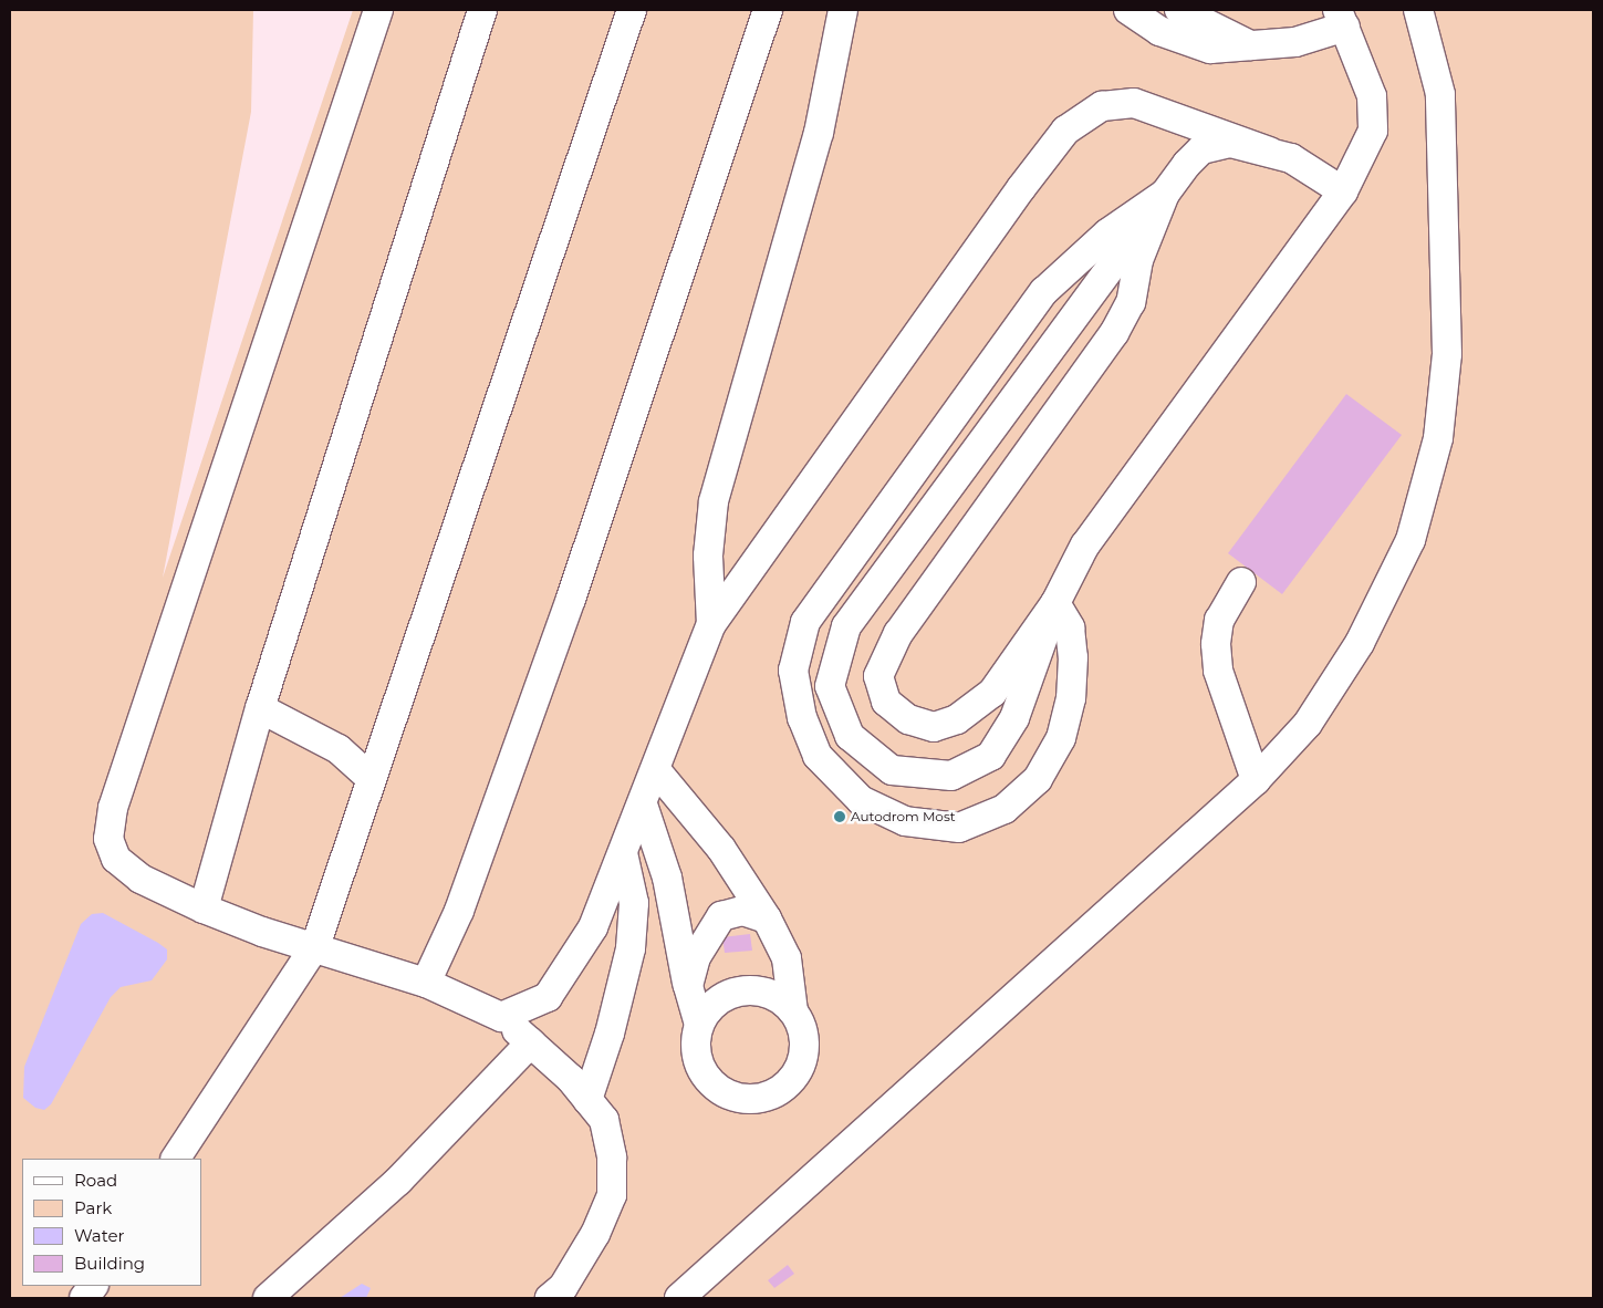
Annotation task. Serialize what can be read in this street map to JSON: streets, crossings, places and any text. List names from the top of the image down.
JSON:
{
  "places": ["Autodrom Most"],
  "legend": [
    "Road",
    "Park",
    "Water",
    "Building"
  ]
}
